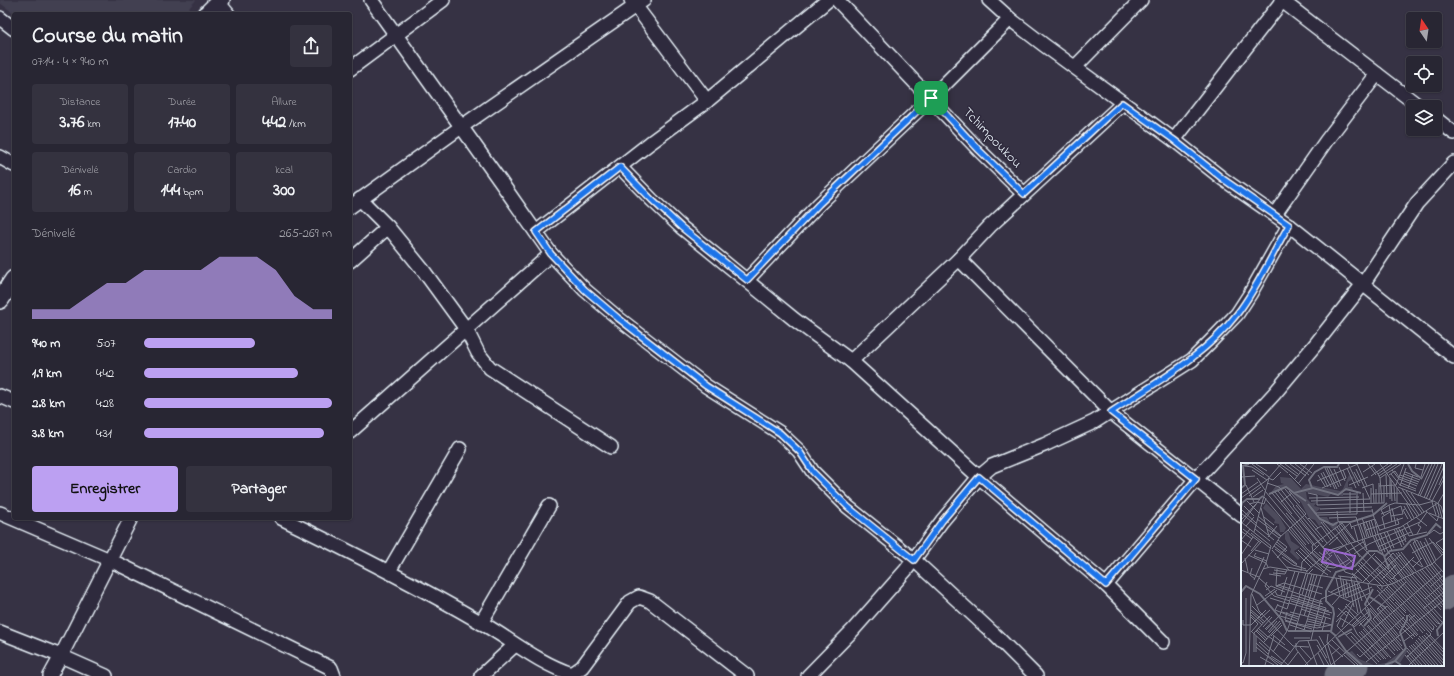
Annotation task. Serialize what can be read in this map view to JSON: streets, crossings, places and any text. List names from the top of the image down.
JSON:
{
  "streets": {
    "street": ["Tchimpoukou"]
  },
  "north": "top",
  "page": {
    "heading": ["Course du matin", "07:14 · 4 × 940 m"],
    "stats": [
      ["Distance", "3.76 km"],
      ["Durée", "17:40"],
      ["Allure", "4:42 /km"],
      ["Dénivelé", "16 m"],
      ["Cardio", "144 bpm"],
      ["kcal", "300"]
    ],
    "chart": ["Dénivelé", "265–269 m"],
    "list": [
      {
        "name": "940 m",
        "note": "5:07"
      },
      {
        "name": "1.9 km",
        "note": "4:42"
      },
      {
        "name": "2.8 km",
        "note": "4:28"
      },
      {
        "name": "3.8 km",
        "note": "4:31"
      }
    ],
    "buttons": ["Enregistrer", "Partager"]
  }
}
